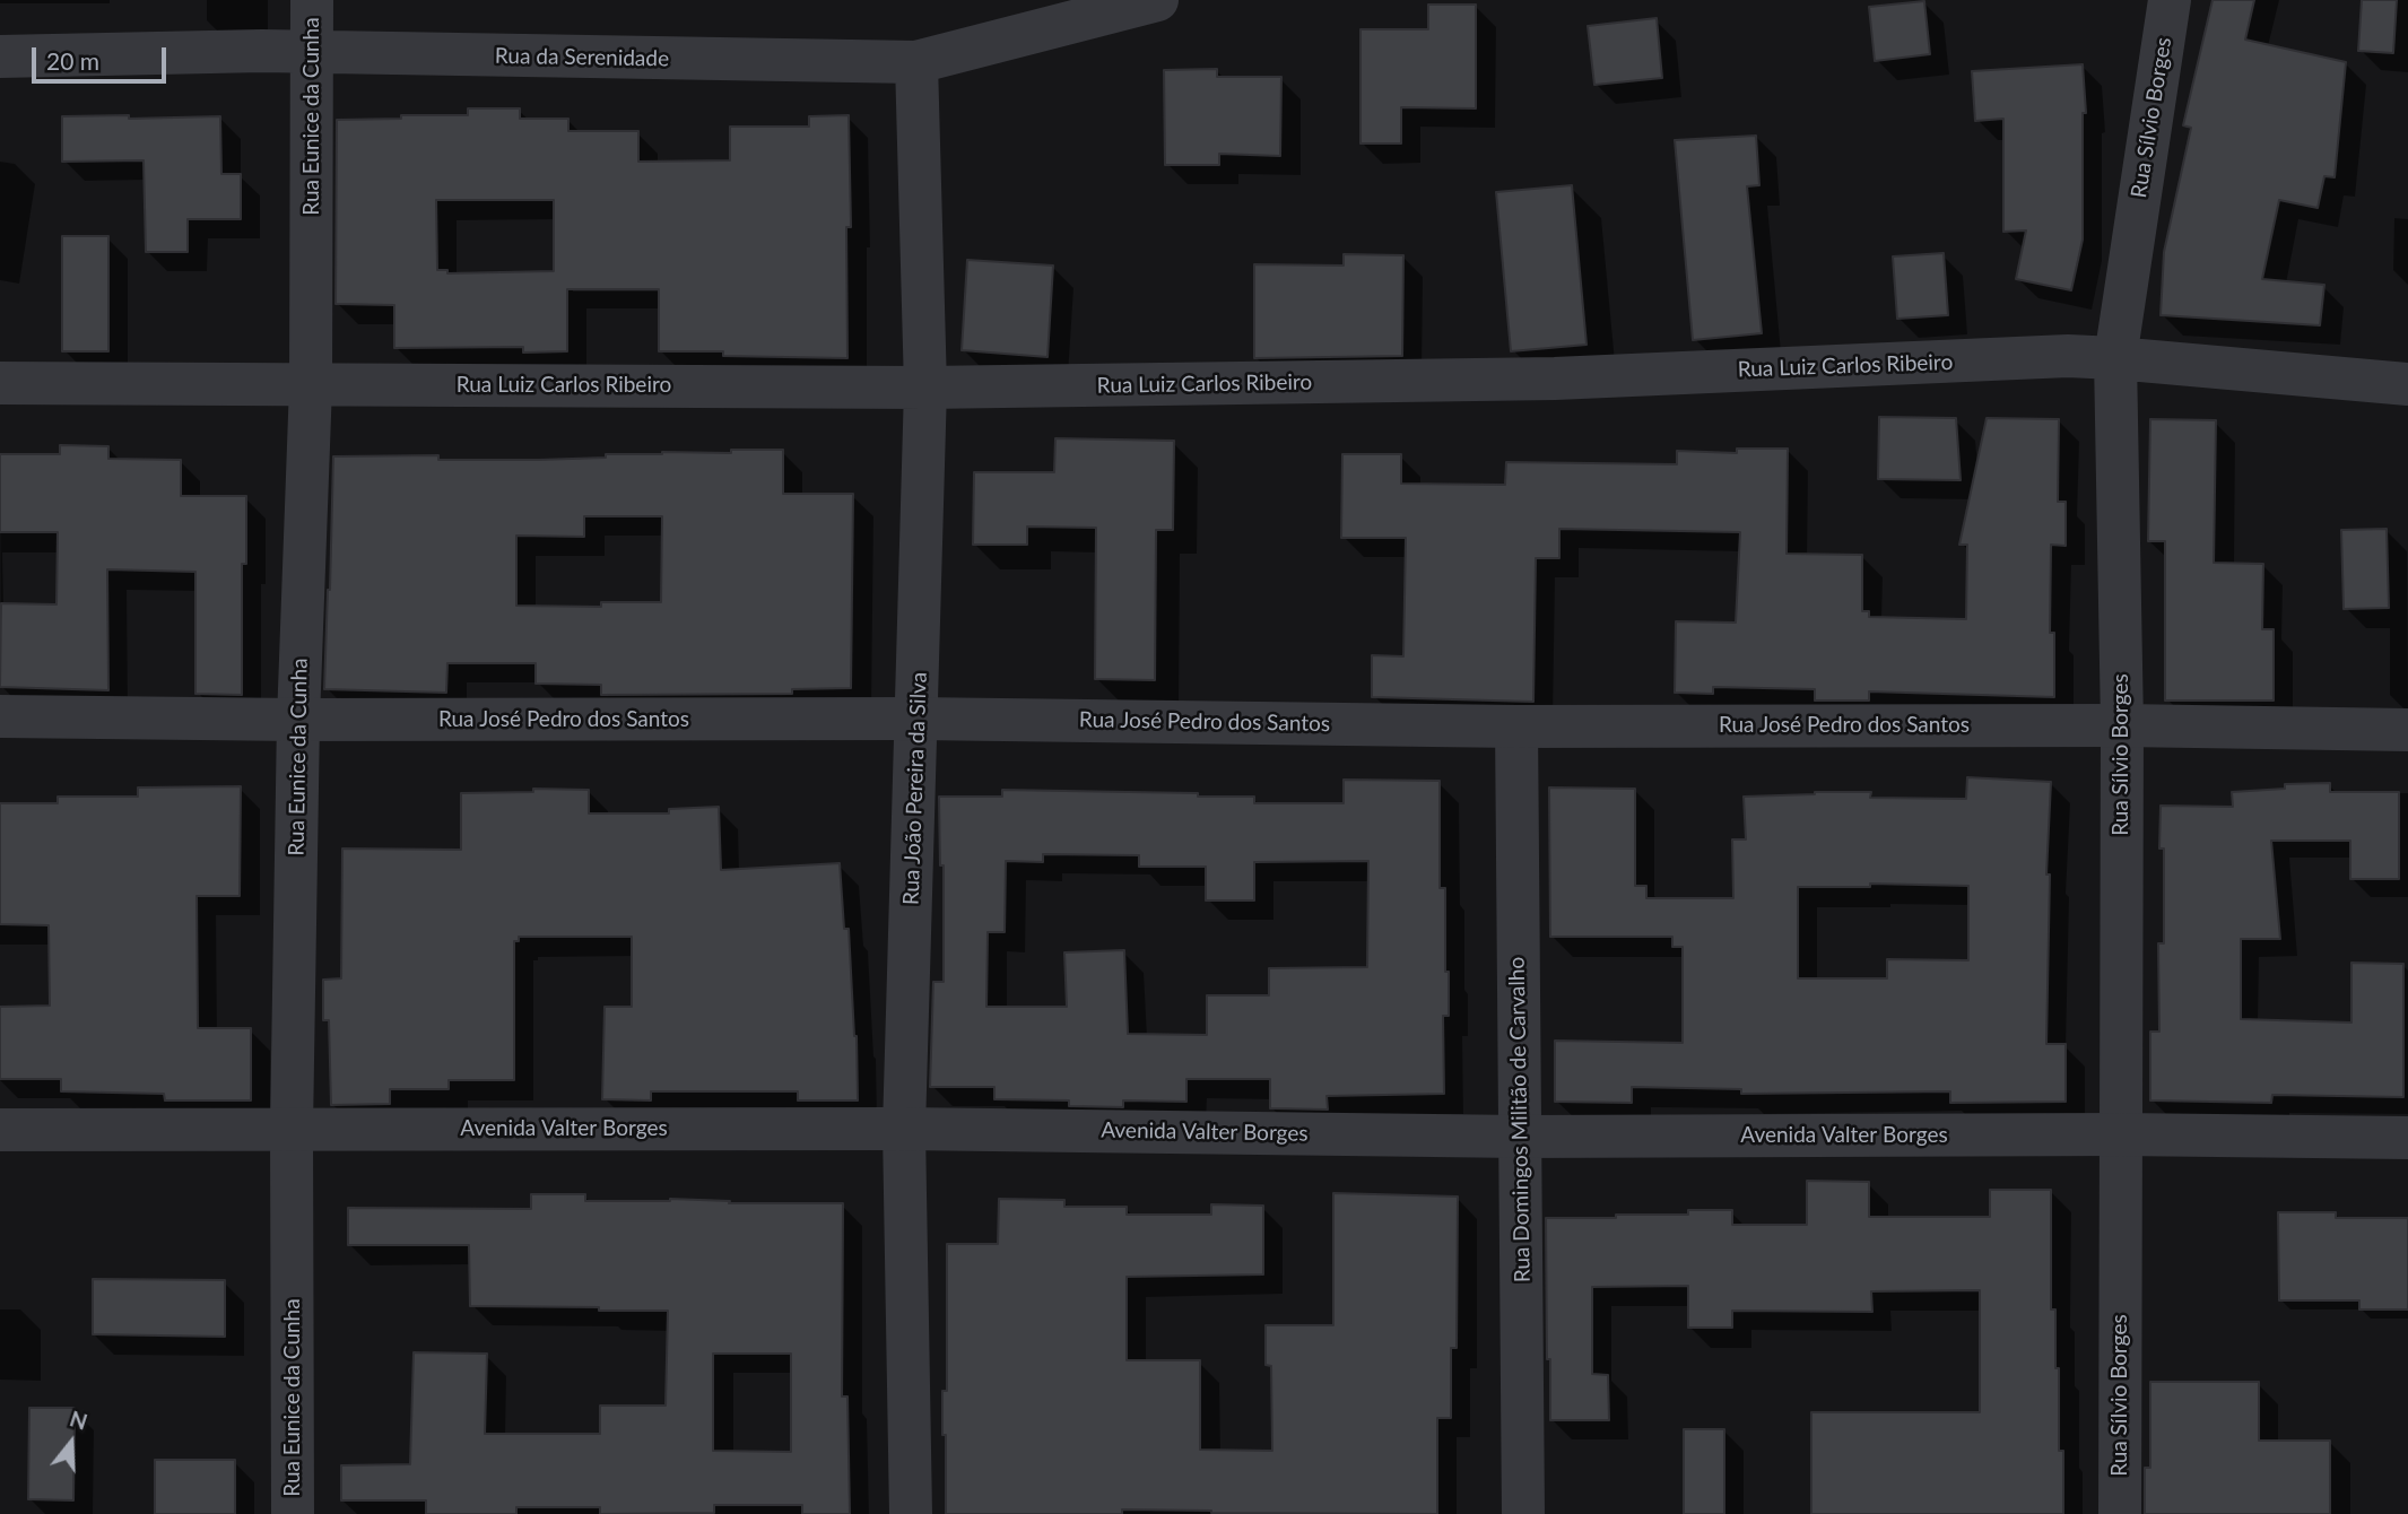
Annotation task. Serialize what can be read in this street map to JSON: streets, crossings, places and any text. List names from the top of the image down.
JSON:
{
  "streets": {
    "street": [
      "Rua da Serenidade",
      "Rua Eunice da Cunha",
      "Rua Sílvio Borges",
      "Rua Luiz Carlos Ribeiro",
      "Rua José Pedro dos Santos",
      "Rua João Pereira da Silva",
      "Rua Domingos Militão de Carvalho",
      "Avenida Valter Borges"
    ]
  },
  "crossings": [
    ["Rua da Serenidade", "Rua Eunice da Cunha"],
    ["Rua da Serenidade", "Rua João Pereira da Silva"],
    ["Rua Eunice da Cunha", "Rua Luiz Carlos Ribeiro"],
    ["Rua Eunice da Cunha", "Rua José Pedro dos Santos"],
    ["Rua Eunice da Cunha", "Avenida Valter Borges"],
    ["Rua Sílvio Borges", "Rua Luiz Carlos Ribeiro"],
    ["Rua Sílvio Borges", "Rua José Pedro dos Santos"],
    ["Rua Sílvio Borges", "Avenida Valter Borges"],
    ["Rua Luiz Carlos Ribeiro", "Rua João Pereira da Silva"],
    ["Rua José Pedro dos Santos", "Rua João Pereira da Silva"],
    ["Rua José Pedro dos Santos", "Rua Domingos Militão de Carvalho"],
    ["Rua João Pereira da Silva", "Avenida Valter Borges"],
    ["Rua Domingos Militão de Carvalho", "Avenida Valter Borges"]
  ],
  "scale_bar": "20 m",
  "north": "top"
}
